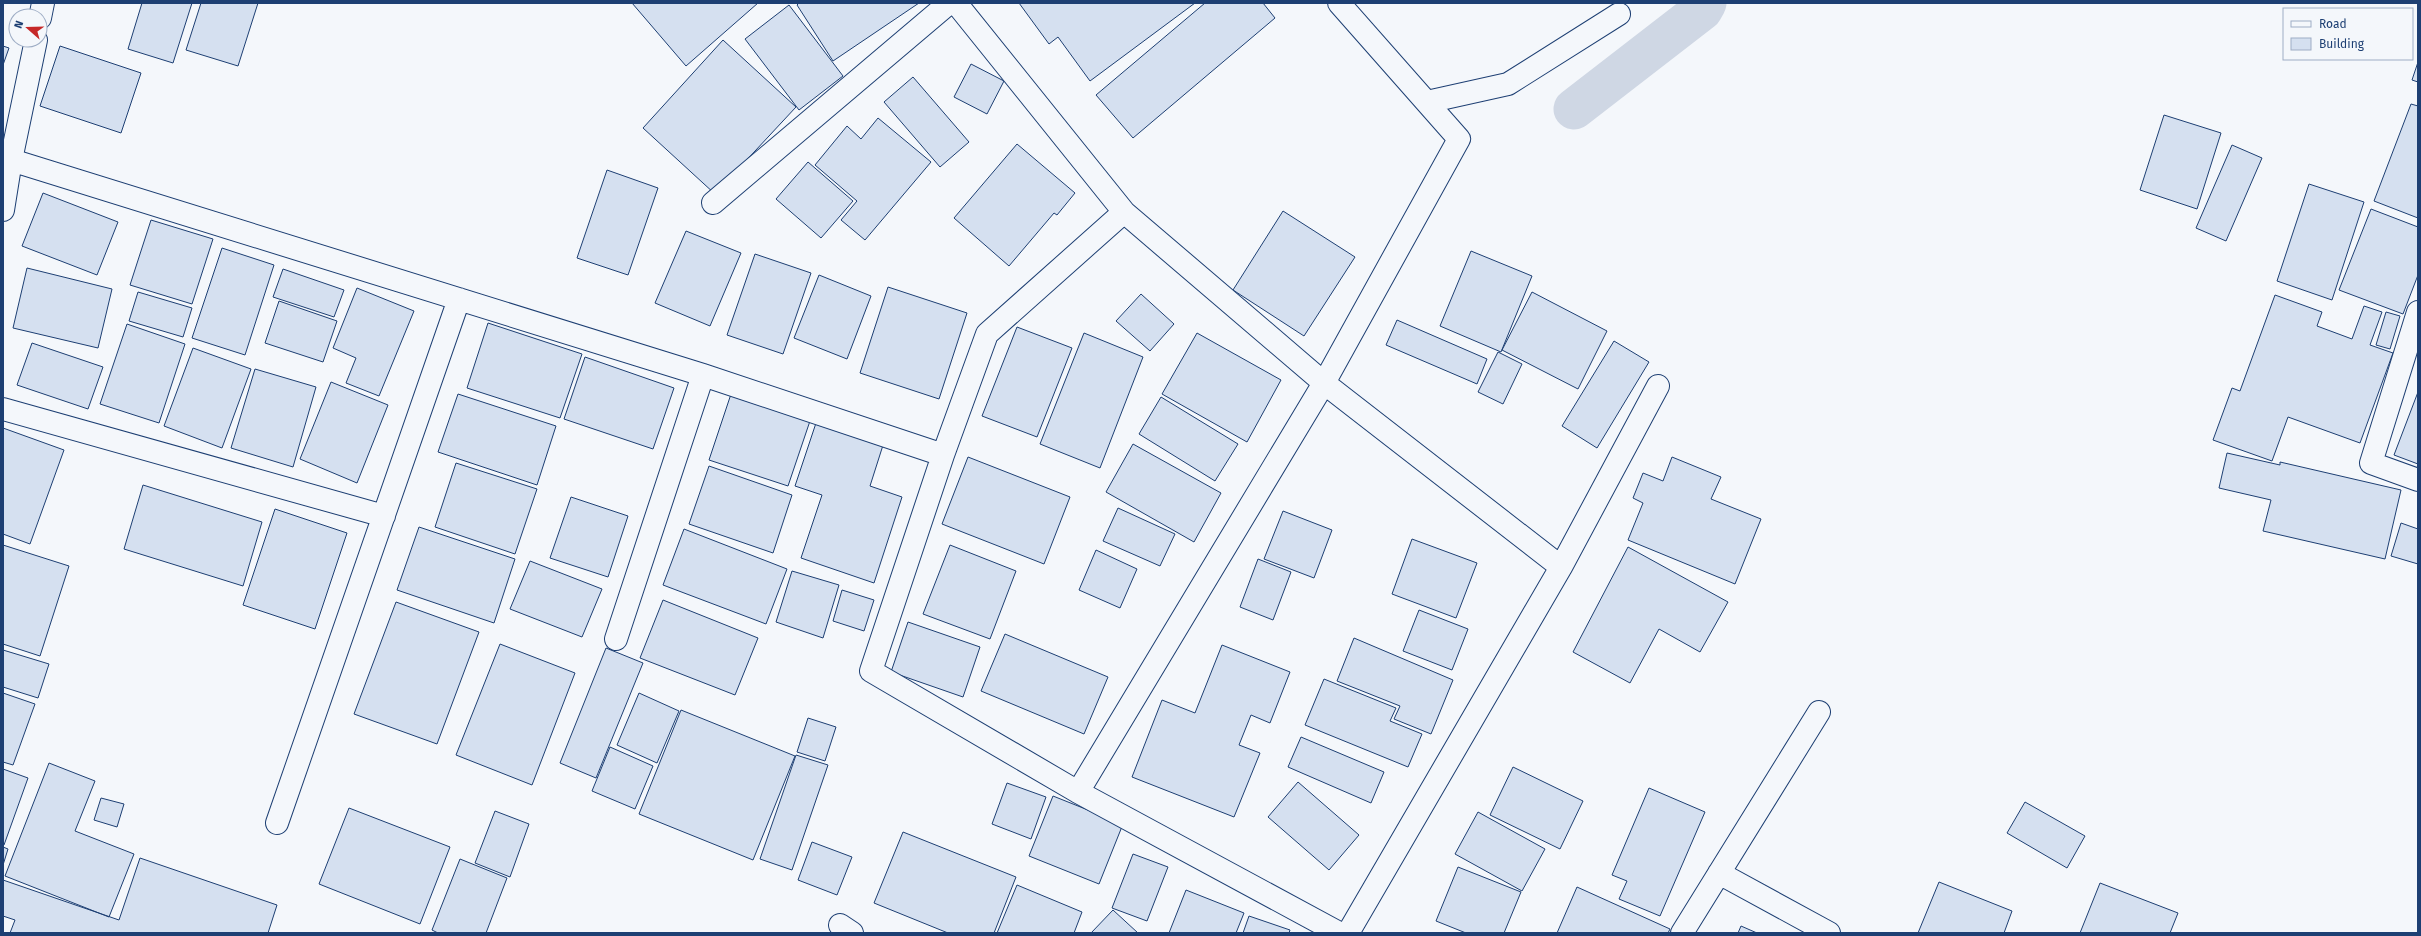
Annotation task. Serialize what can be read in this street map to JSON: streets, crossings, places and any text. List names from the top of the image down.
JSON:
{
  "legend": ["Road", "Building"],
  "north": "left"
}
